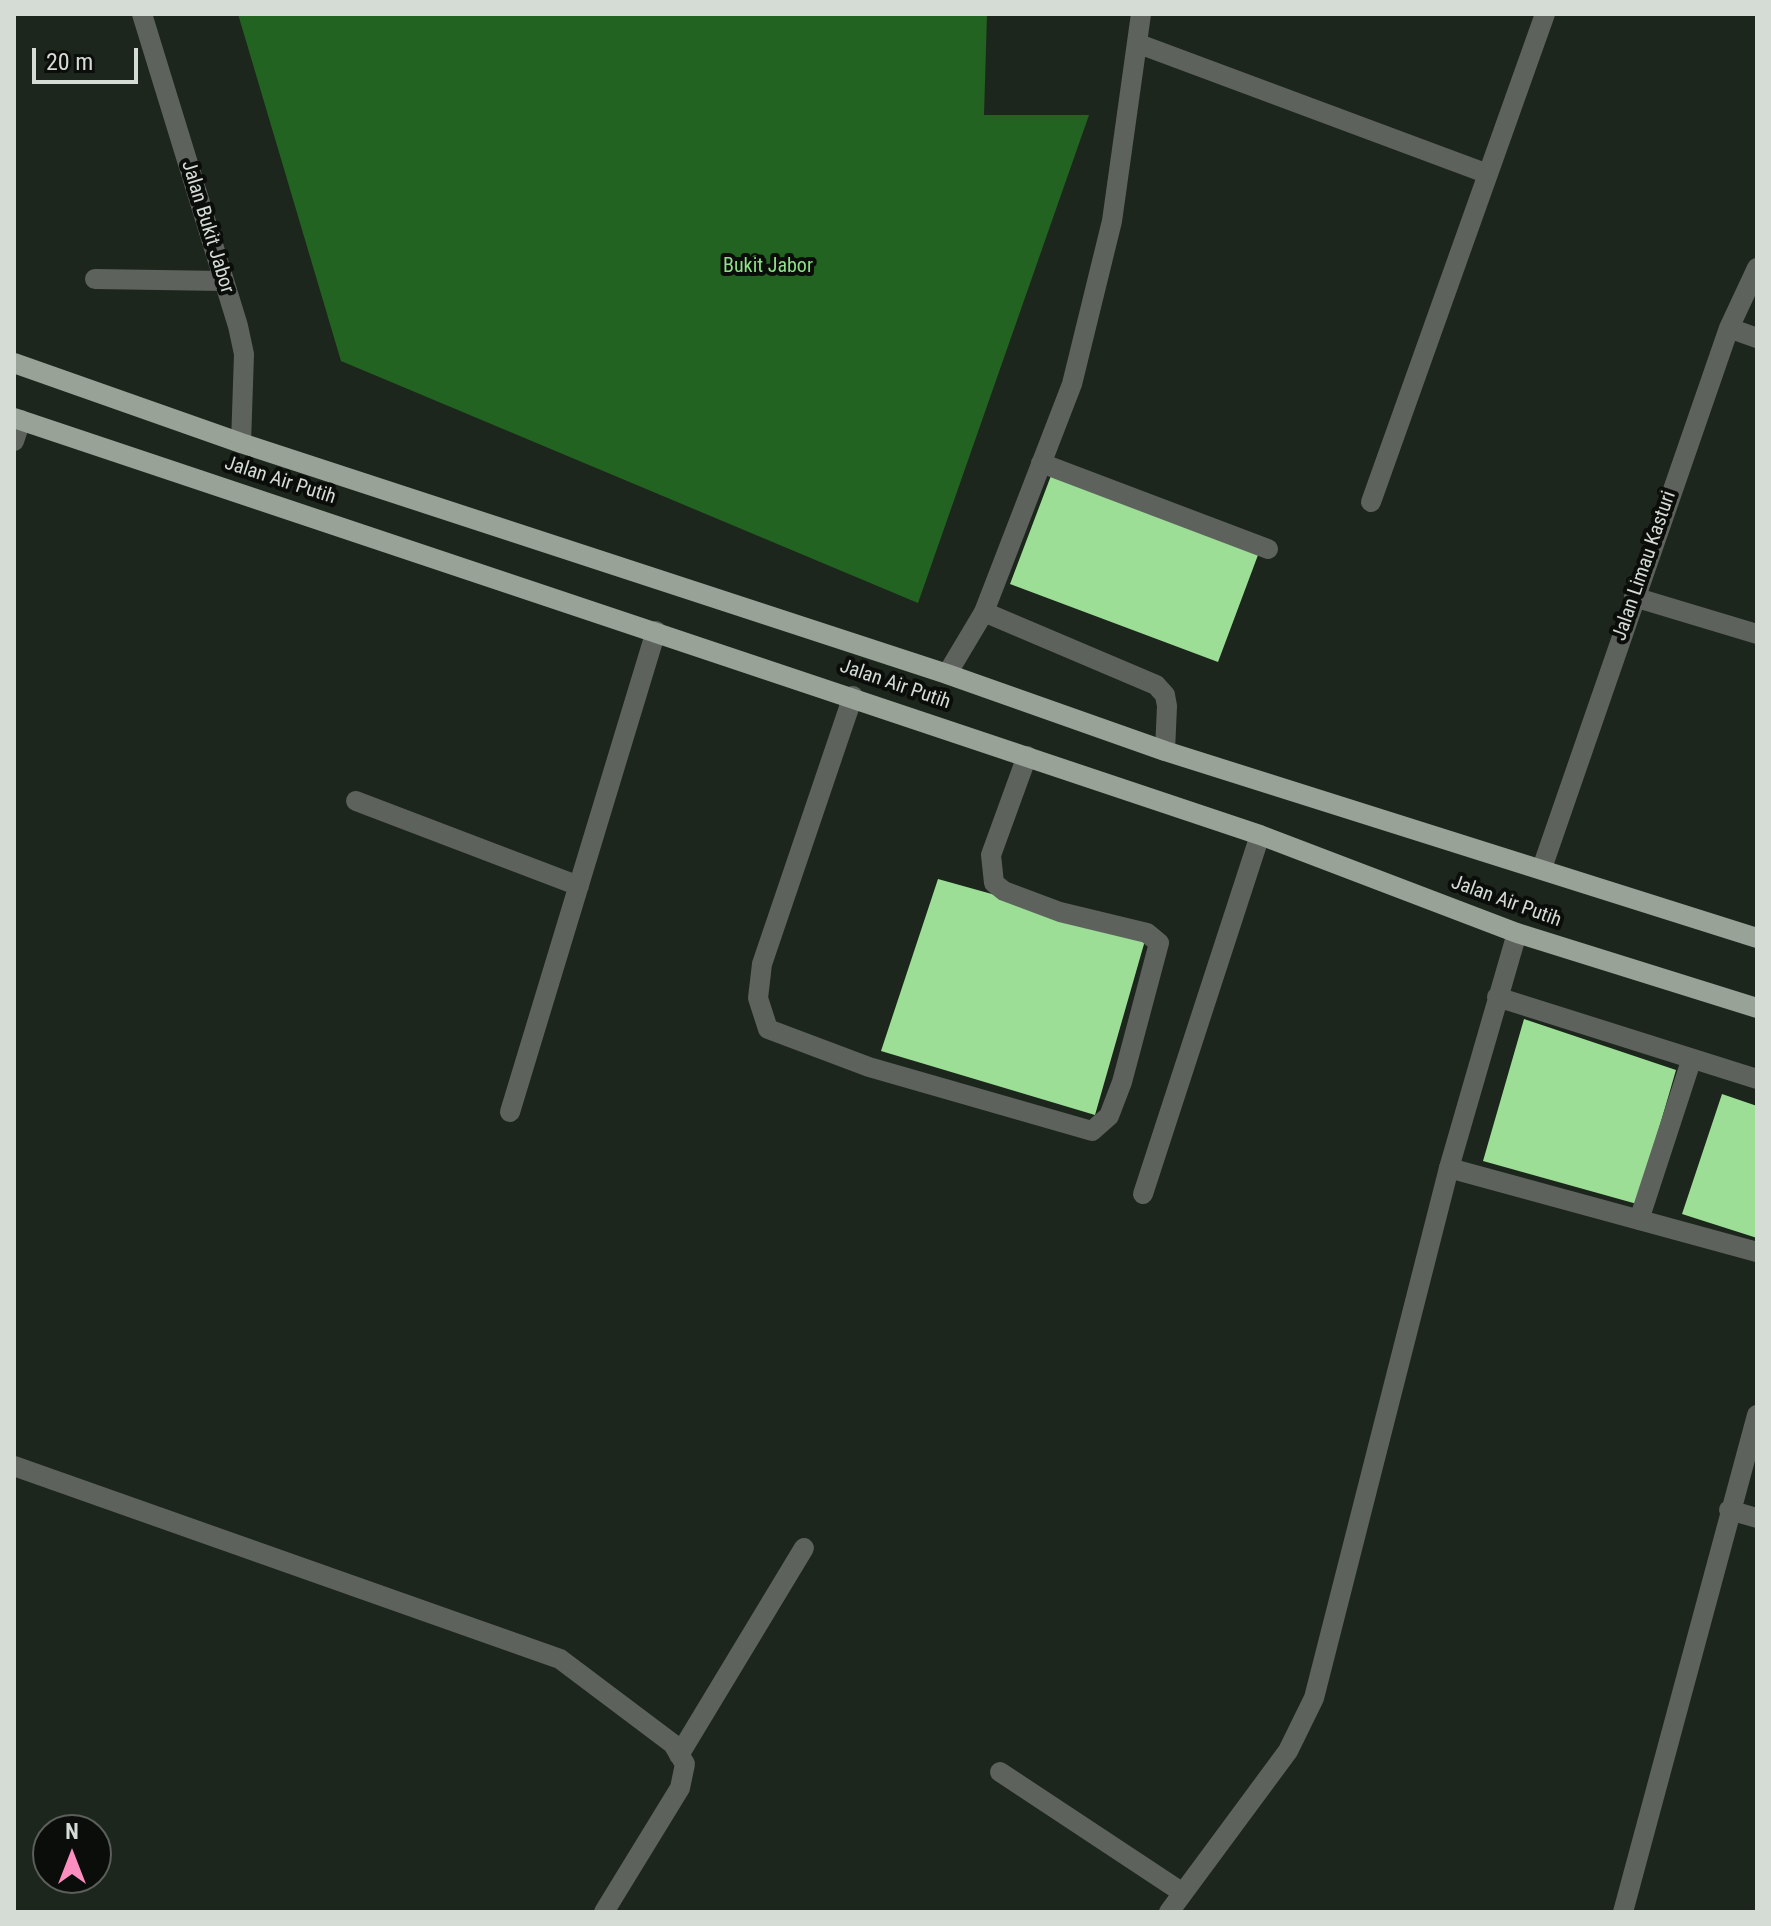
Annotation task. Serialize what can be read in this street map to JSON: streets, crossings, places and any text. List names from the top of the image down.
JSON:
{
  "streets": {
    "main road": ["Jalan Air Putih"],
    "street": ["Jalan Bukit Jabor", "Jalan Limau Kasturi"]
  },
  "crossings": [
    ["Jalan Bukit Jabor", "Jalan Air Putih"],
    ["Jalan Air Putih", "Jalan Limau Kasturi"]
  ],
  "parks": ["Bukit Jabor"],
  "scale_bar": "20 m",
  "north": "top"
}
